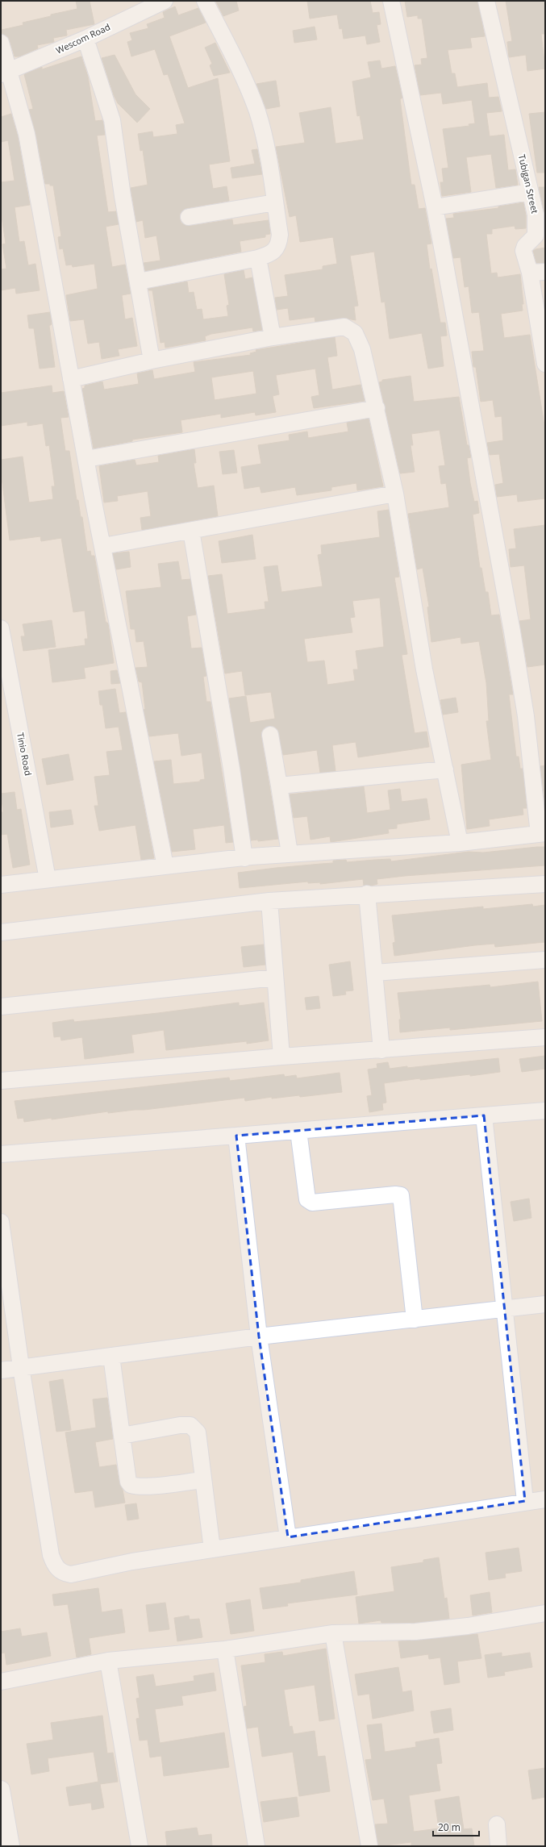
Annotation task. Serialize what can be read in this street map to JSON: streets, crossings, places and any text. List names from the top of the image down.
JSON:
{
  "streets": {
    "street": ["Wescom Road", "Tubigan Street", "Tinio Road"]
  },
  "scale_bar": "20 m"
}
